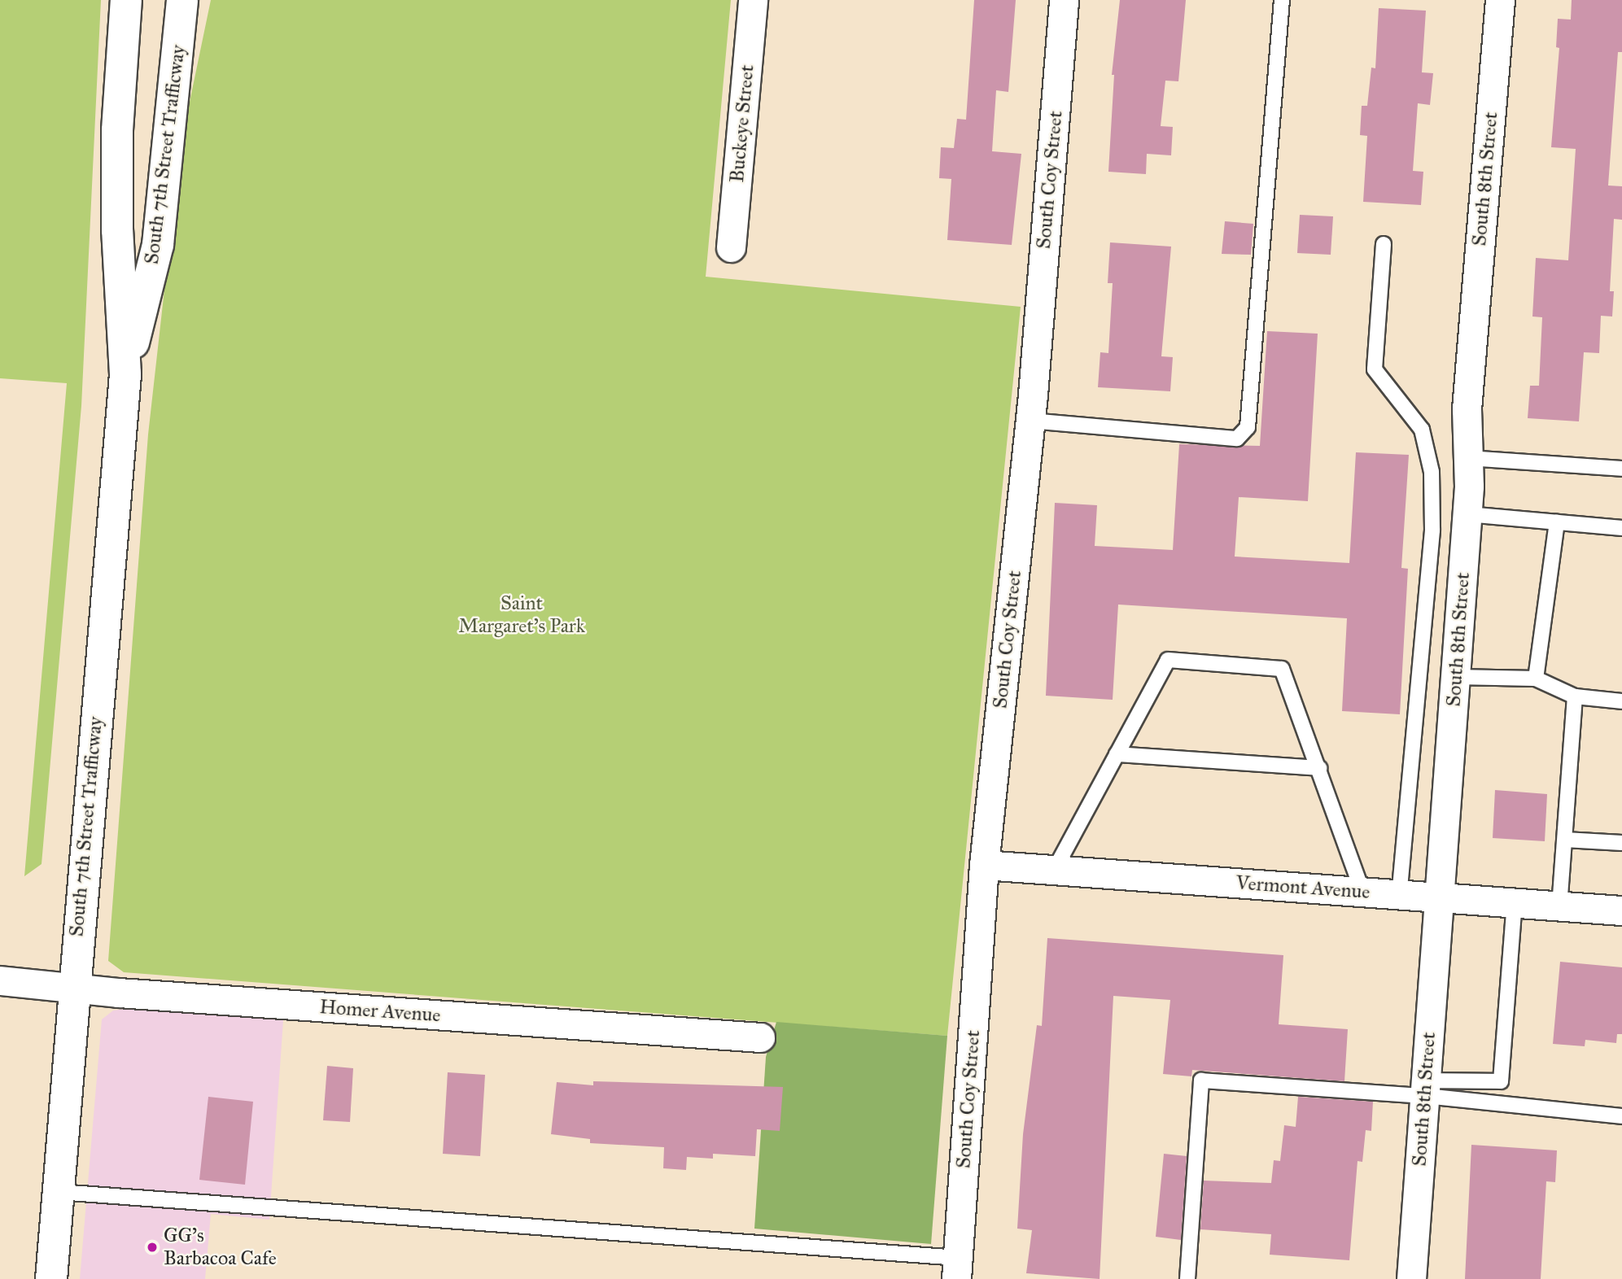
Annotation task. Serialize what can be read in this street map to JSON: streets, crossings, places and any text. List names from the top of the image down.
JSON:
{
  "streets": {
    "main road": ["South 7th Street Trafficway"],
    "street": [
      "Buckeye Street",
      "South 8th Street",
      "South Coy Street",
      "Vermont Avenue",
      "Homer Avenue"
    ]
  },
  "crossings": [
    ["South 7th Street Trafficway", "Homer Avenue"],
    ["South 8th Street", "Vermont Avenue"],
    ["South Coy Street", "Vermont Avenue"]
  ],
  "parks": ["Saint Margaret's Park"],
  "places": ["GG's Barbacoa Cafe"]
}
